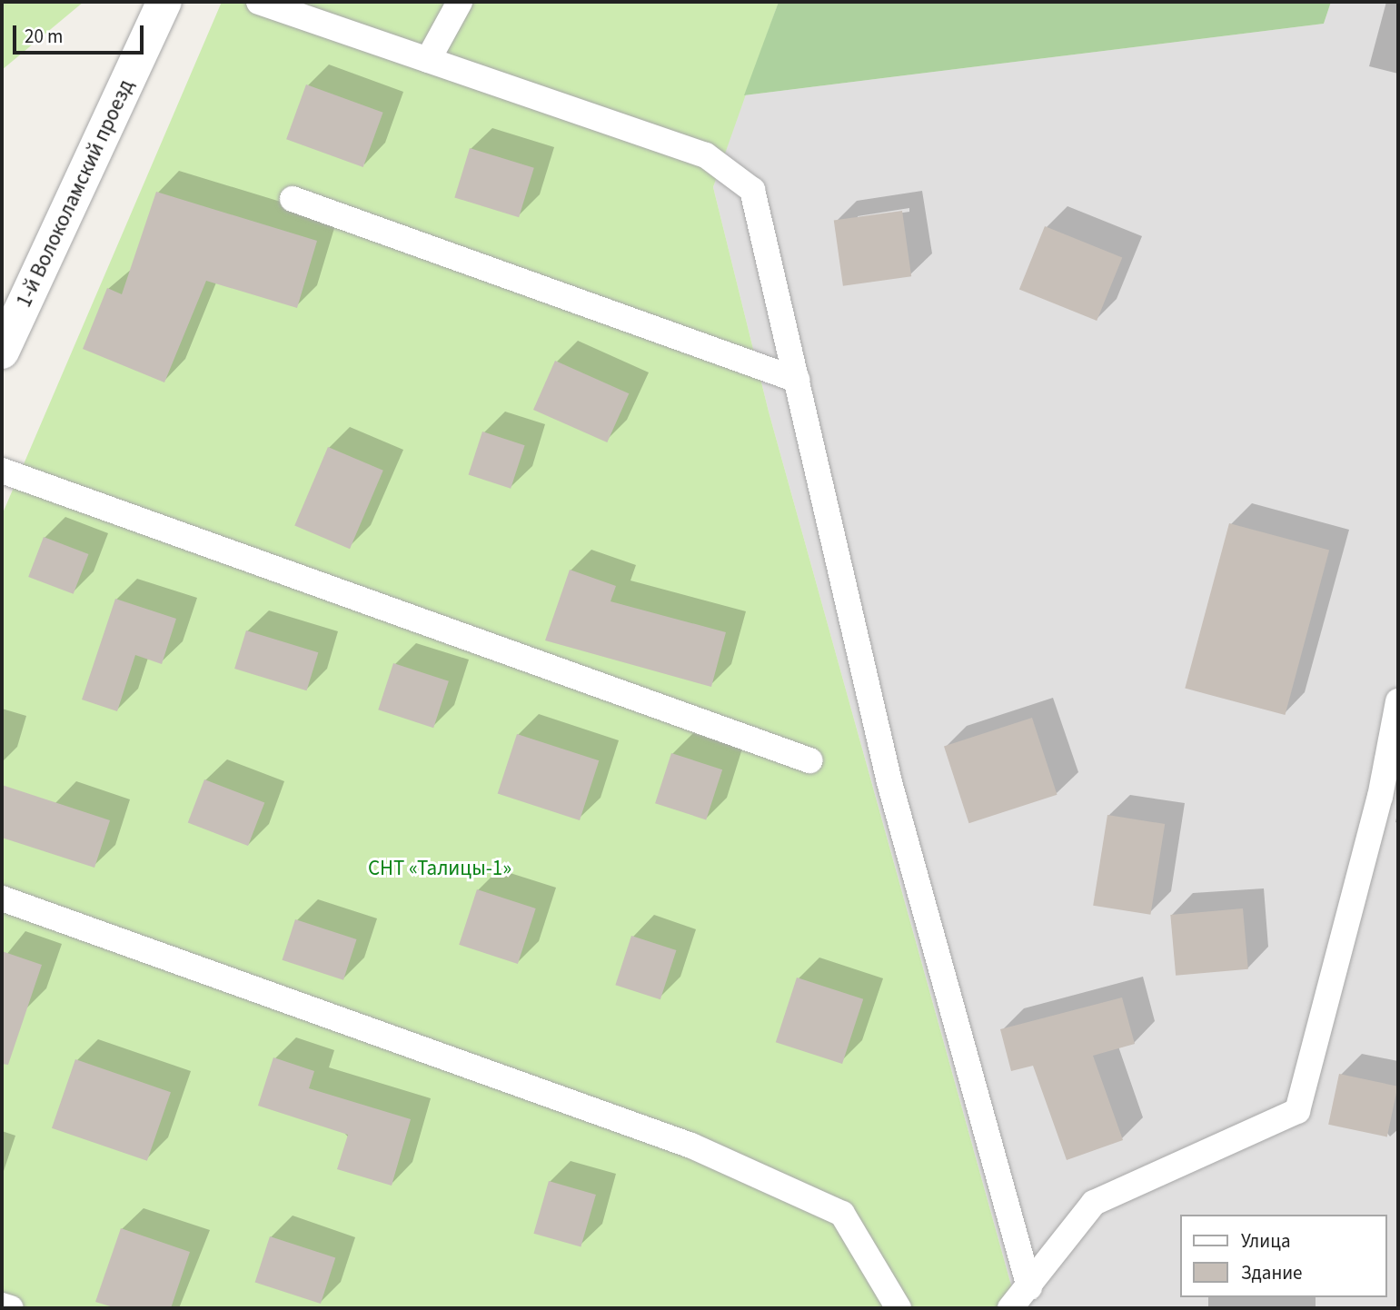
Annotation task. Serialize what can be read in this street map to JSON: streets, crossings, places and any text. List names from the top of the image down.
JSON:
{
  "streets": {
    "street": ["1-й Волоколамский проезд"]
  },
  "parks": ["СНТ «Талицы-1»"],
  "legend": ["Улица", "Здание"],
  "scale_bar": "20 m"
}
